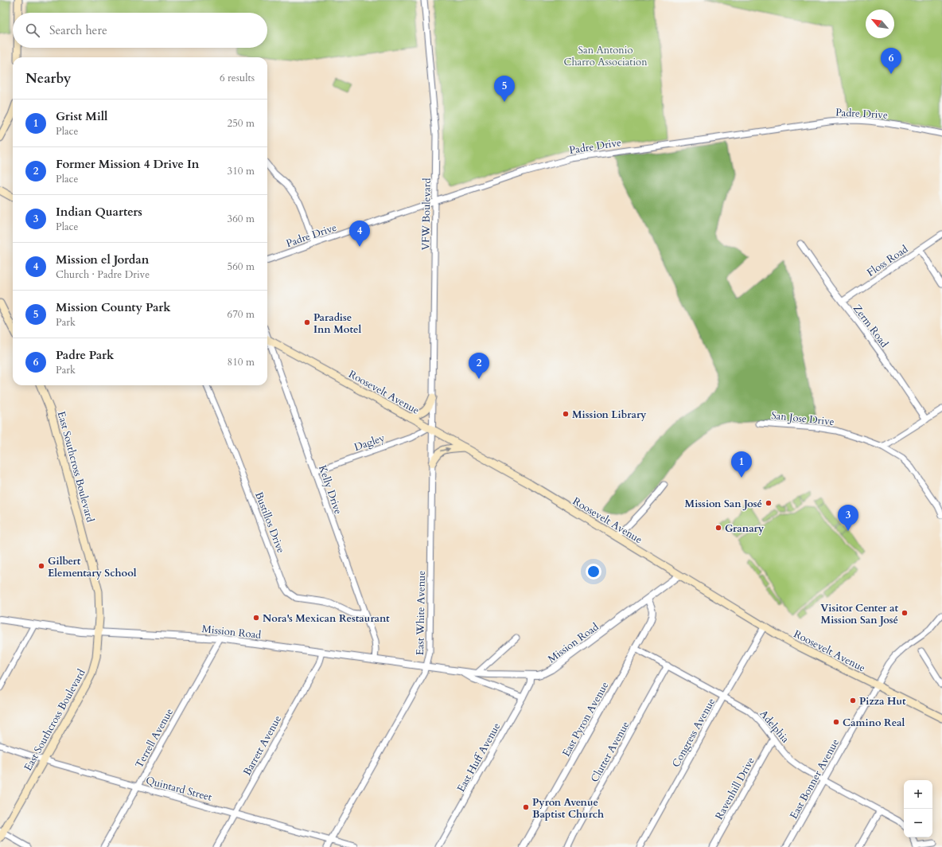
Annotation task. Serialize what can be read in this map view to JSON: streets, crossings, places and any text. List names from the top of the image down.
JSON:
{
  "streets": {
    "main road": ["Roosevelt Avenue", "East Southcross Boulevard"],
    "street": [
      "Padre Drive",
      "VFW Boulevard",
      "Floss Road",
      "Zerm Road",
      "San Jose Drive",
      "Dagley",
      "Kelly Drive",
      "Bustillos Drive",
      "East White Avenue",
      "Mission Road",
      "East Pyron Avenue",
      "Adelphia",
      "Congress Avenue",
      "Terrell Avenue",
      "Barrett Avenue",
      "Clutter Avenue",
      "East Huff Avenue",
      "East Bonner Avenue",
      "Quintard Street",
      "Ravenhill Drive"
    ]
  },
  "crossings": [
    ["Padre Drive", "VFW Boulevard"],
    ["VFW Boulevard", "Roosevelt Avenue"],
    ["VFW Boulevard", "Dagley"],
    ["VFW Boulevard", "East White Avenue"],
    ["Floss Road", "Zerm Road"],
    ["Roosevelt Avenue", "Dagley"],
    ["Roosevelt Avenue", "East White Avenue"],
    ["Roosevelt Avenue", "Mission Road"],
    ["Roosevelt Avenue", "Congress Avenue"],
    ["Roosevelt Avenue", "East Bonner Avenue"],
    ["Dagley", "Kelly Drive"],
    ["Dagley", "East White Avenue"],
    ["East Southcross Boulevard", "Mission Road"],
    ["East Southcross Boulevard", "Quintard Street"],
    ["Kelly Drive", "Bustillos Drive"],
    ["Kelly Drive", "Mission Road"],
    ["East White Avenue", "Mission Road"],
    ["East White Avenue", "Quintard Street"],
    ["Mission Road", "East Pyron Avenue"],
    ["Mission Road", "Terrell Avenue"],
    ["Mission Road", "Barrett Avenue"],
    ["Mission Road", "East Huff Avenue"],
    ["East Pyron Avenue", "Adelphia"],
    ["Adelphia", "Congress Avenue"],
    ["Adelphia", "Clutter Avenue"],
    ["Adelphia", "East Bonner Avenue"],
    ["Adelphia", "Ravenhill Drive"],
    ["Terrell Avenue", "Quintard Street"],
    ["Barrett Avenue", "Quintard Street"]
  ],
  "parks": ["San Antonio Charro Association"],
  "places": [
    "Paradise Inn Motel",
    "Mission Library",
    "Mission San José",
    "Granary",
    "Gilbert Elementary School",
    "Visitor Center at Mission San José",
    "Nora's Mexican Restaurant",
    "Pizza Hut",
    "Camino Real",
    "Pyron Avenue Baptist Church"
  ],
  "north": "top left",
  "page": {
    "search": "Search here",
    "pins": [
      "6",
      "5",
      "4",
      "2",
      "1",
      "3"
    ],
    "heading": ["Nearby", "6 results"],
    "list": [
      {
        "mark": "1",
        "name": "Grist Mill",
        "note": "Place",
        "value": "250 m"
      },
      {
        "mark": "2",
        "name": "Former Mission 4 Drive In",
        "note": "Place",
        "value": "310 m"
      },
      {
        "mark": "3",
        "name": "Indian Quarters",
        "note": "Place",
        "value": "360 m"
      },
      {
        "mark": "4",
        "name": "Mission el Jordan",
        "note": "Church · Padre Drive",
        "value": "560 m"
      },
      {
        "mark": "5",
        "name": "Mission County Park",
        "note": "Park",
        "value": "670 m"
      },
      {
        "mark": "6",
        "name": "Padre Park",
        "note": "Park",
        "value": "810 m"
      }
    ],
    "map_buttons": ["+", "−"]
  }
}
